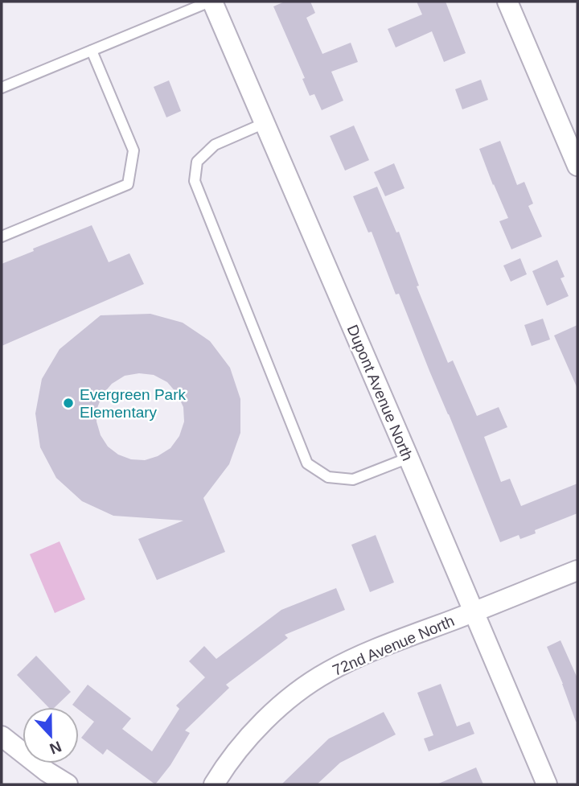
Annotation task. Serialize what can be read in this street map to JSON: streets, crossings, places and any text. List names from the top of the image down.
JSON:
{
  "streets": {
    "street": ["Dupont Avenue North", "72nd Avenue North"]
  },
  "crossings": [
    ["Dupont Avenue North", "72nd Avenue North"]
  ],
  "places": ["Evergreen Park Elementary"],
  "north": "bottom"
}
